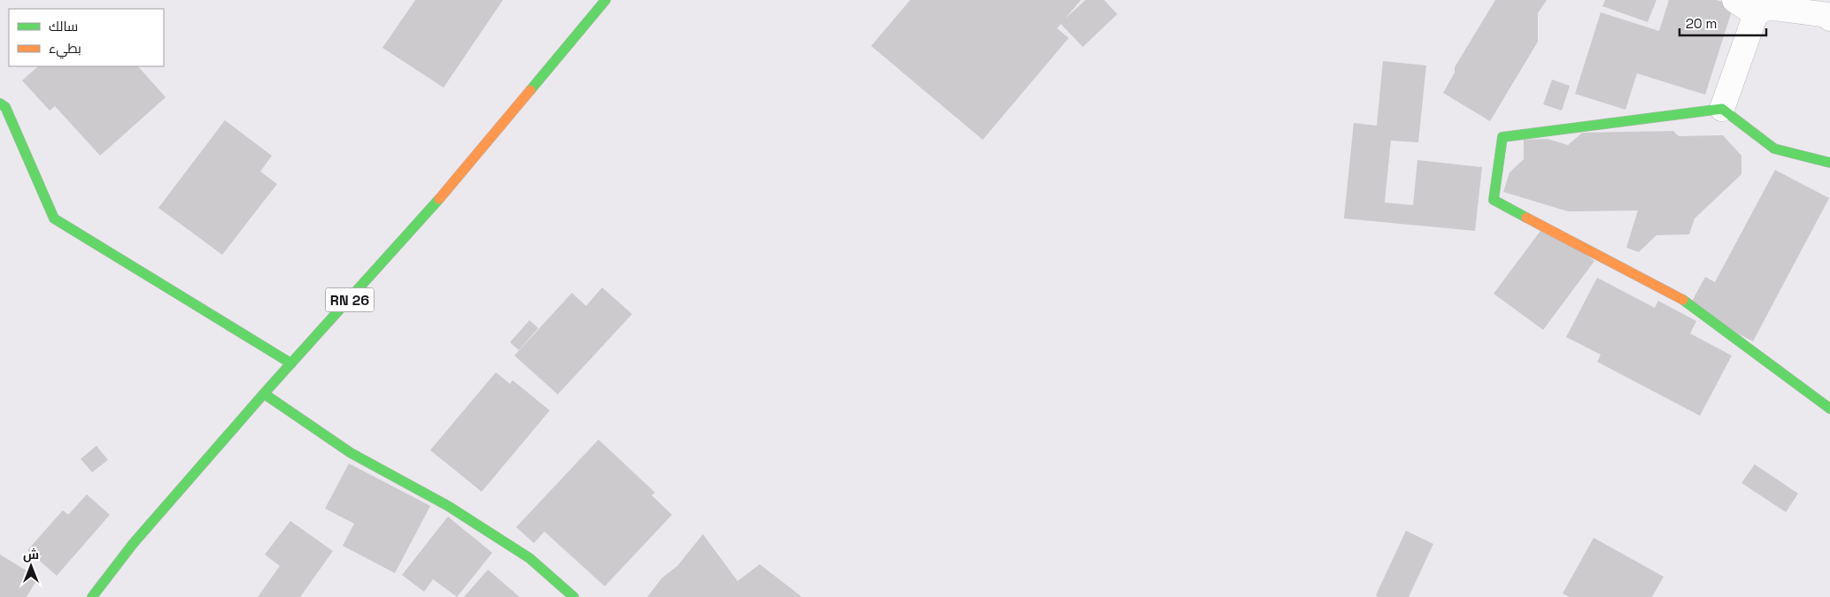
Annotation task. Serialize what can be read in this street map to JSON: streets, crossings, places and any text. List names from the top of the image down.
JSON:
{
  "streets": {
    "street": ["RN 26"]
  },
  "legend": ["سالك", "بطيء"],
  "scale_bar": "20 m",
  "north": "top"
}
